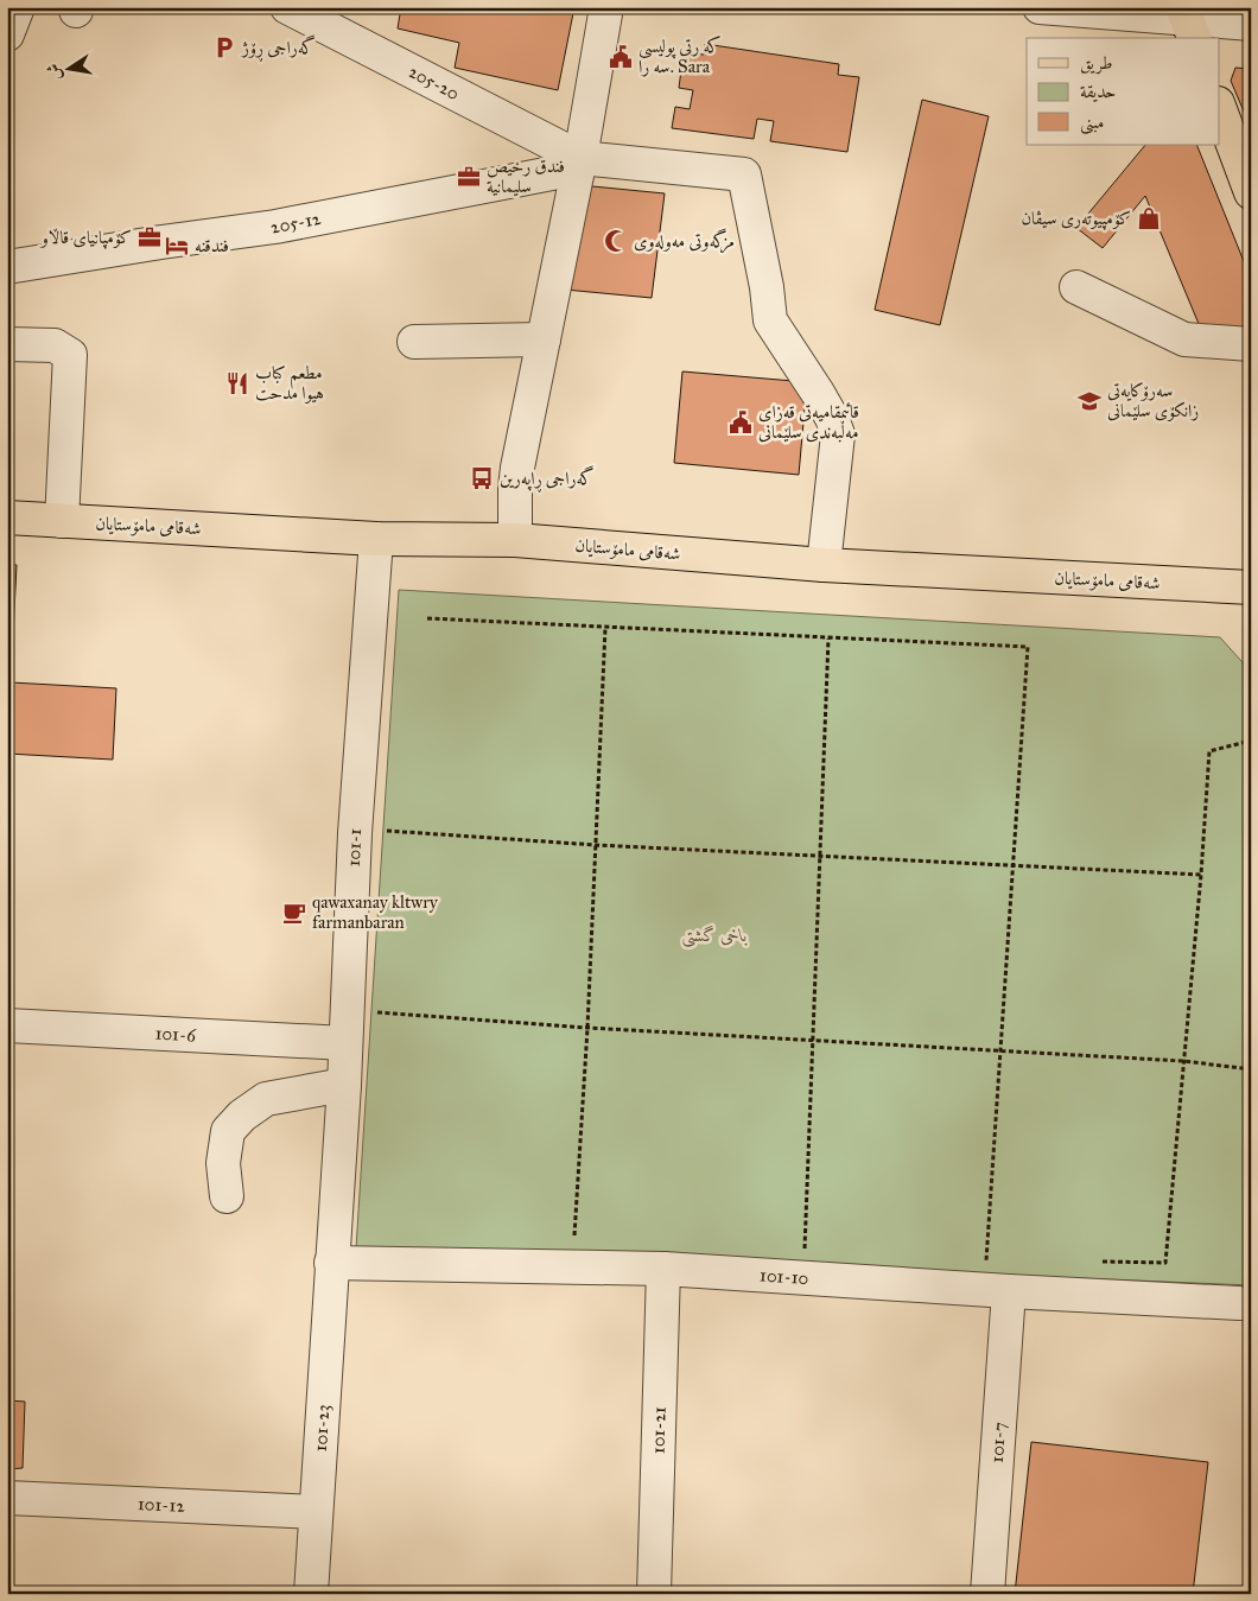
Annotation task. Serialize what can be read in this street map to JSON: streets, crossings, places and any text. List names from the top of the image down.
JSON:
{
  "streets": {
    "main road": ["شەقامی مامۆستایان"],
    "street": [
      "205-20",
      "205-12",
      "101-1",
      "101-6",
      "101-10",
      "101-23",
      "101-21",
      "101-7",
      "101-12"
    ]
  },
  "crossings": [
    ["205-20", "205-12"],
    ["شەقامی مامۆستایان", "101-1"],
    ["101-1", "101-6"],
    ["101-1", "101-10"],
    ["101-1", "101-23"],
    ["101-10", "101-23"],
    ["101-10", "101-21"],
    ["101-10", "101-7"],
    ["101-23", "101-12"]
  ],
  "parks": ["باخی گشتی"],
  "places": {
    "parking": ["گەراجی ڕۆژ"],
    "public building": ["که رتی پولیسی سه را. Sara", "قائیمقامیەتی قەزای مەڵبەندی سلێمانی"],
    "office": ["فندق رخيص سليمانية", "کۆمپانیای قاڵاو"],
    "shop": ["کۆمپیوتەری سیڤان"],
    "mosque": ["مزگەوتی مەولەوی"],
    "hotel": ["فندقنه"],
    "restaurant": ["مطعم كباب هيوا مدحت"],
    "school or university": ["سەرۆکایەتی زانکۆی سلێمانی"],
    "bus stop": ["گەراجی ڕاپەرین"],
    "cafe": ["qawaxanay kltwry farmanbaran"]
  },
  "legend": ["طريق", "حديقة", "مبنى"],
  "north": "left"
}
